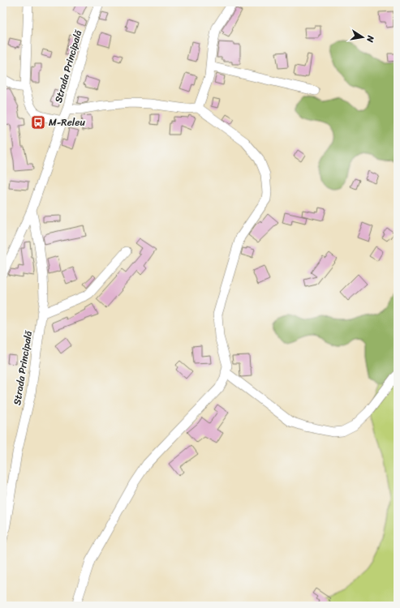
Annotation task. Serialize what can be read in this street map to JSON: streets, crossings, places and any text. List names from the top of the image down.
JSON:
{
  "streets": {
    "street": ["Strada Principală"]
  },
  "places": {
    "bus stop": ["M-Releu"]
  },
  "north": "right"
}
